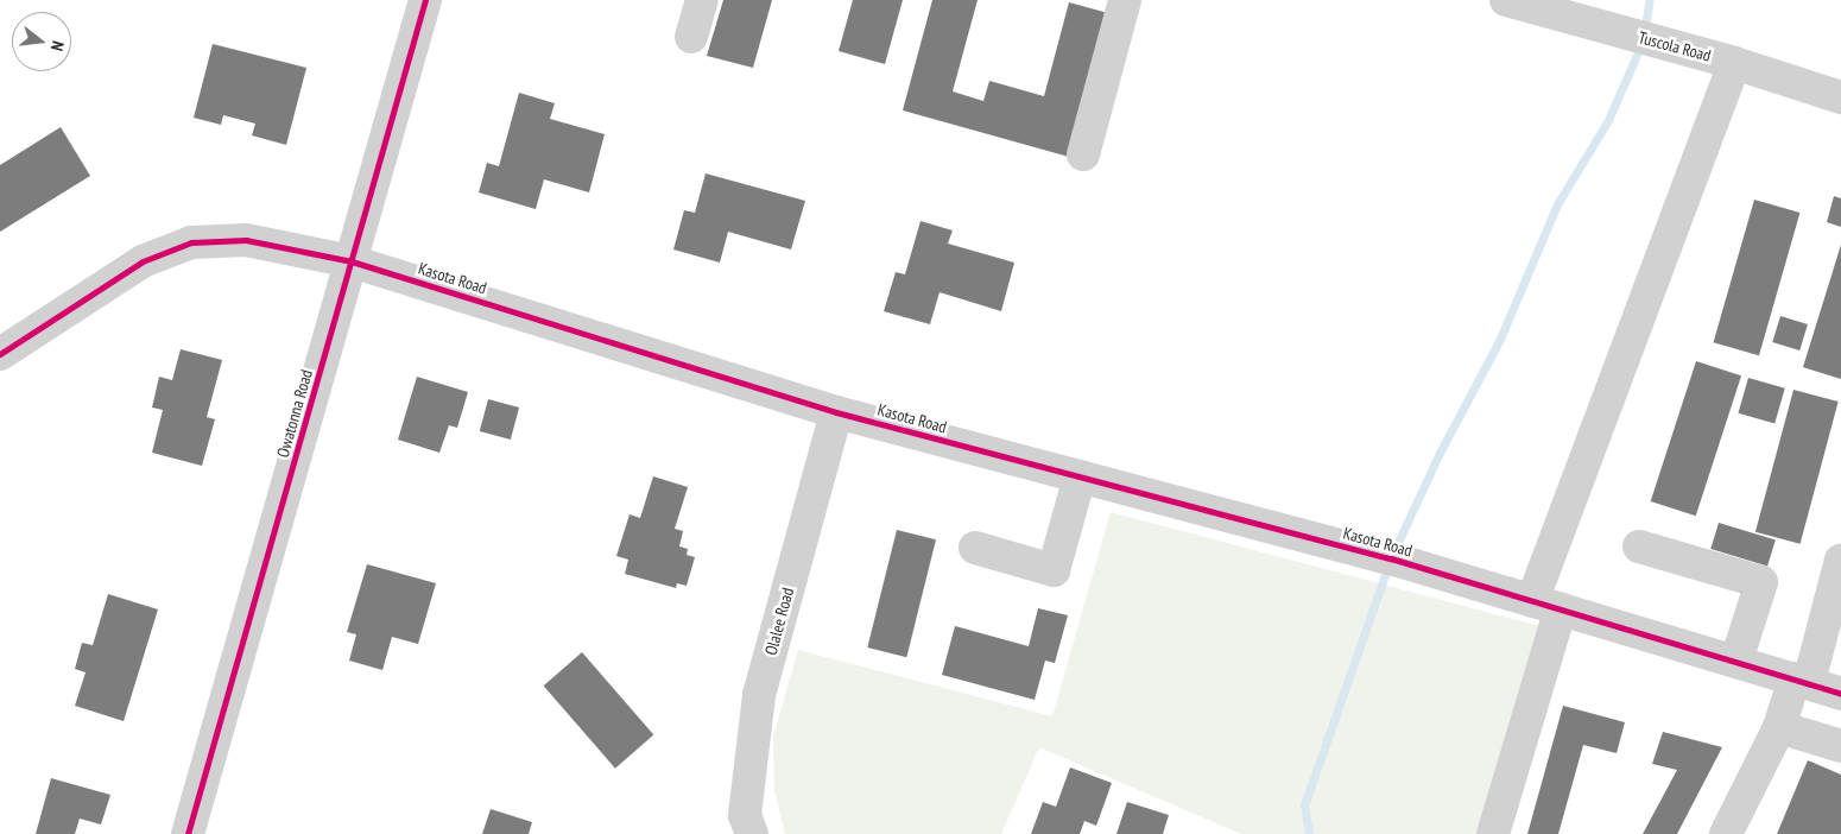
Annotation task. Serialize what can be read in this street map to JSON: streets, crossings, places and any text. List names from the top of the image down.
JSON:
{
  "streets": {
    "street": [
      "Tuscola Road",
      "Kasota Road",
      "Owatonna Road",
      "Olalee Road"
    ]
  },
  "crossings": [
    ["Kasota Road", "Owatonna Road"],
    ["Kasota Road", "Olalee Road"]
  ],
  "north": "right"
}
